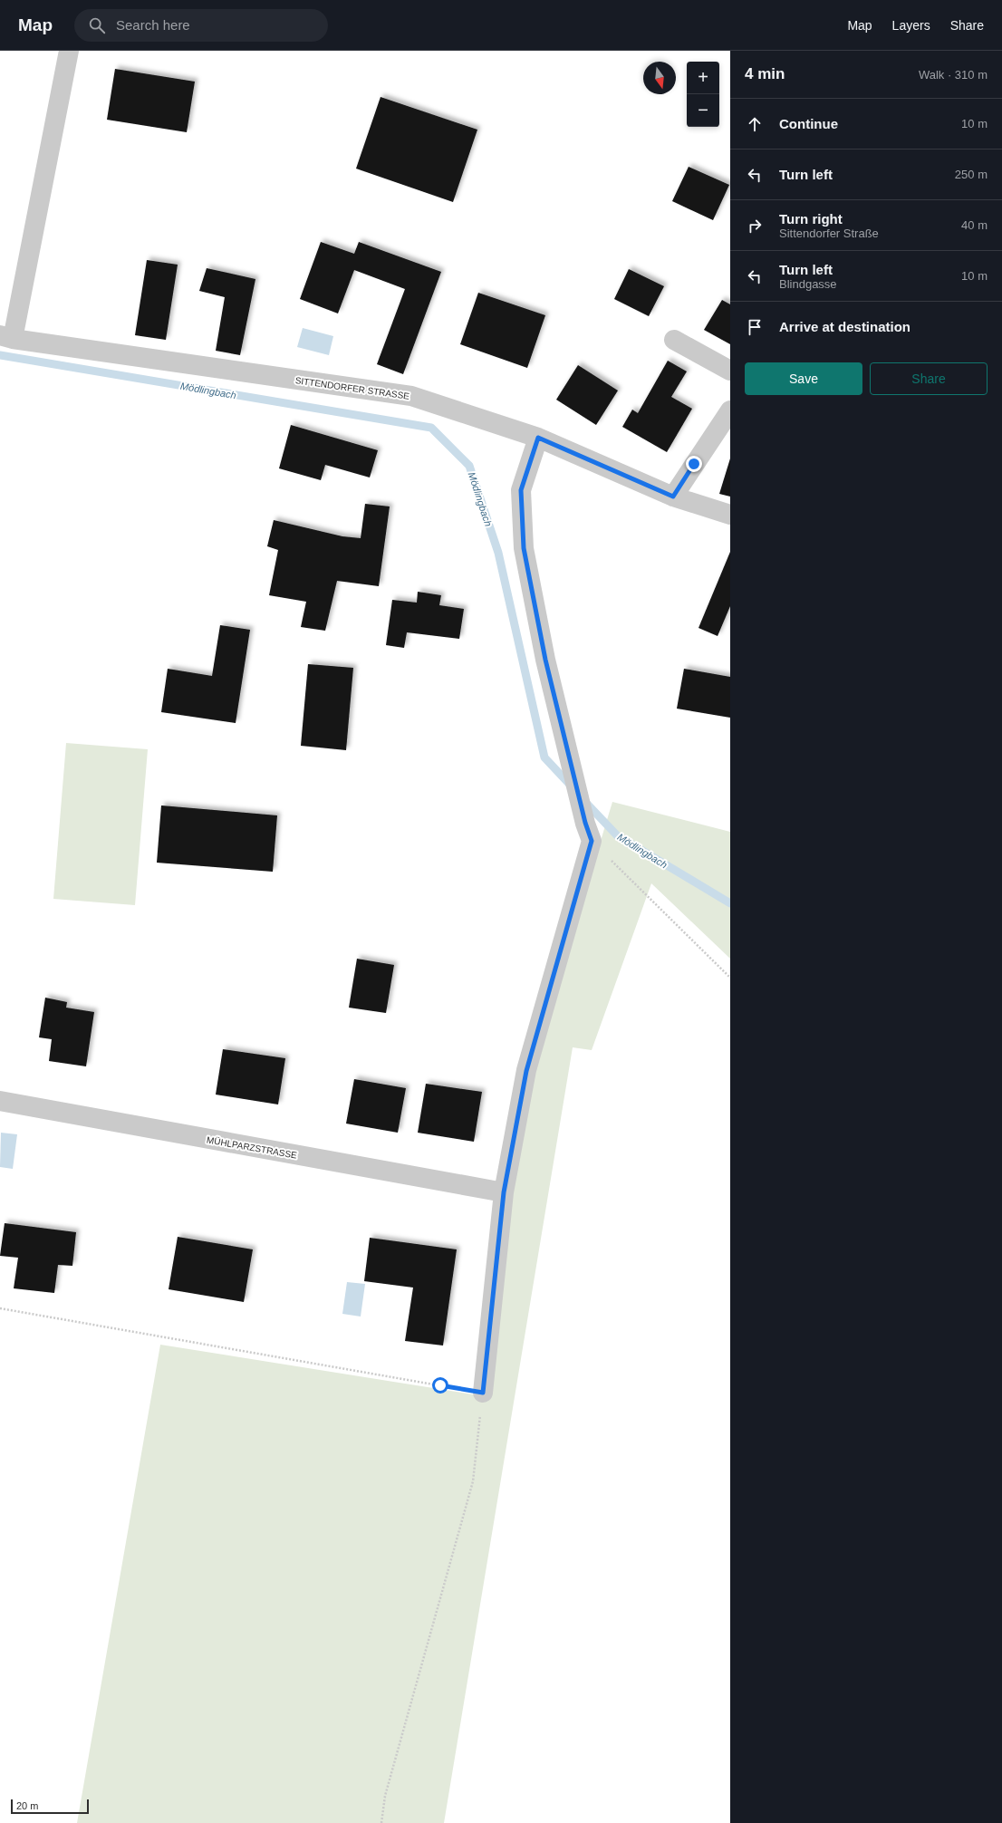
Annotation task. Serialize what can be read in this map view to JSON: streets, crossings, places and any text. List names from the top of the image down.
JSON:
{
  "streets": {
    "street": ["SITTENDORFER STRASSE", "MÜHLPARZSTRASSE"]
  },
  "water": ["Mödlingbach"],
  "scale_bar": "20 m",
  "north": "bottom",
  "page": {
    "header": "Map",
    "search": "Search here",
    "nav": ["Map", "Layers", "Share"],
    "heading": ["4 min", "Walk · 310 m"],
    "map_buttons": ["+", "−"],
    "list": [
      ["Continue", "10 m"],
      ["Turn left", "250 m"],
      ["Turn right", "Sittendorfer Straße", "40 m"],
      ["Turn left", "Blindgasse", "10 m"],
      "Arrive at destination"
    ],
    "buttons": ["Save", "Share"],
    "scale": "20 m"
  }
}
